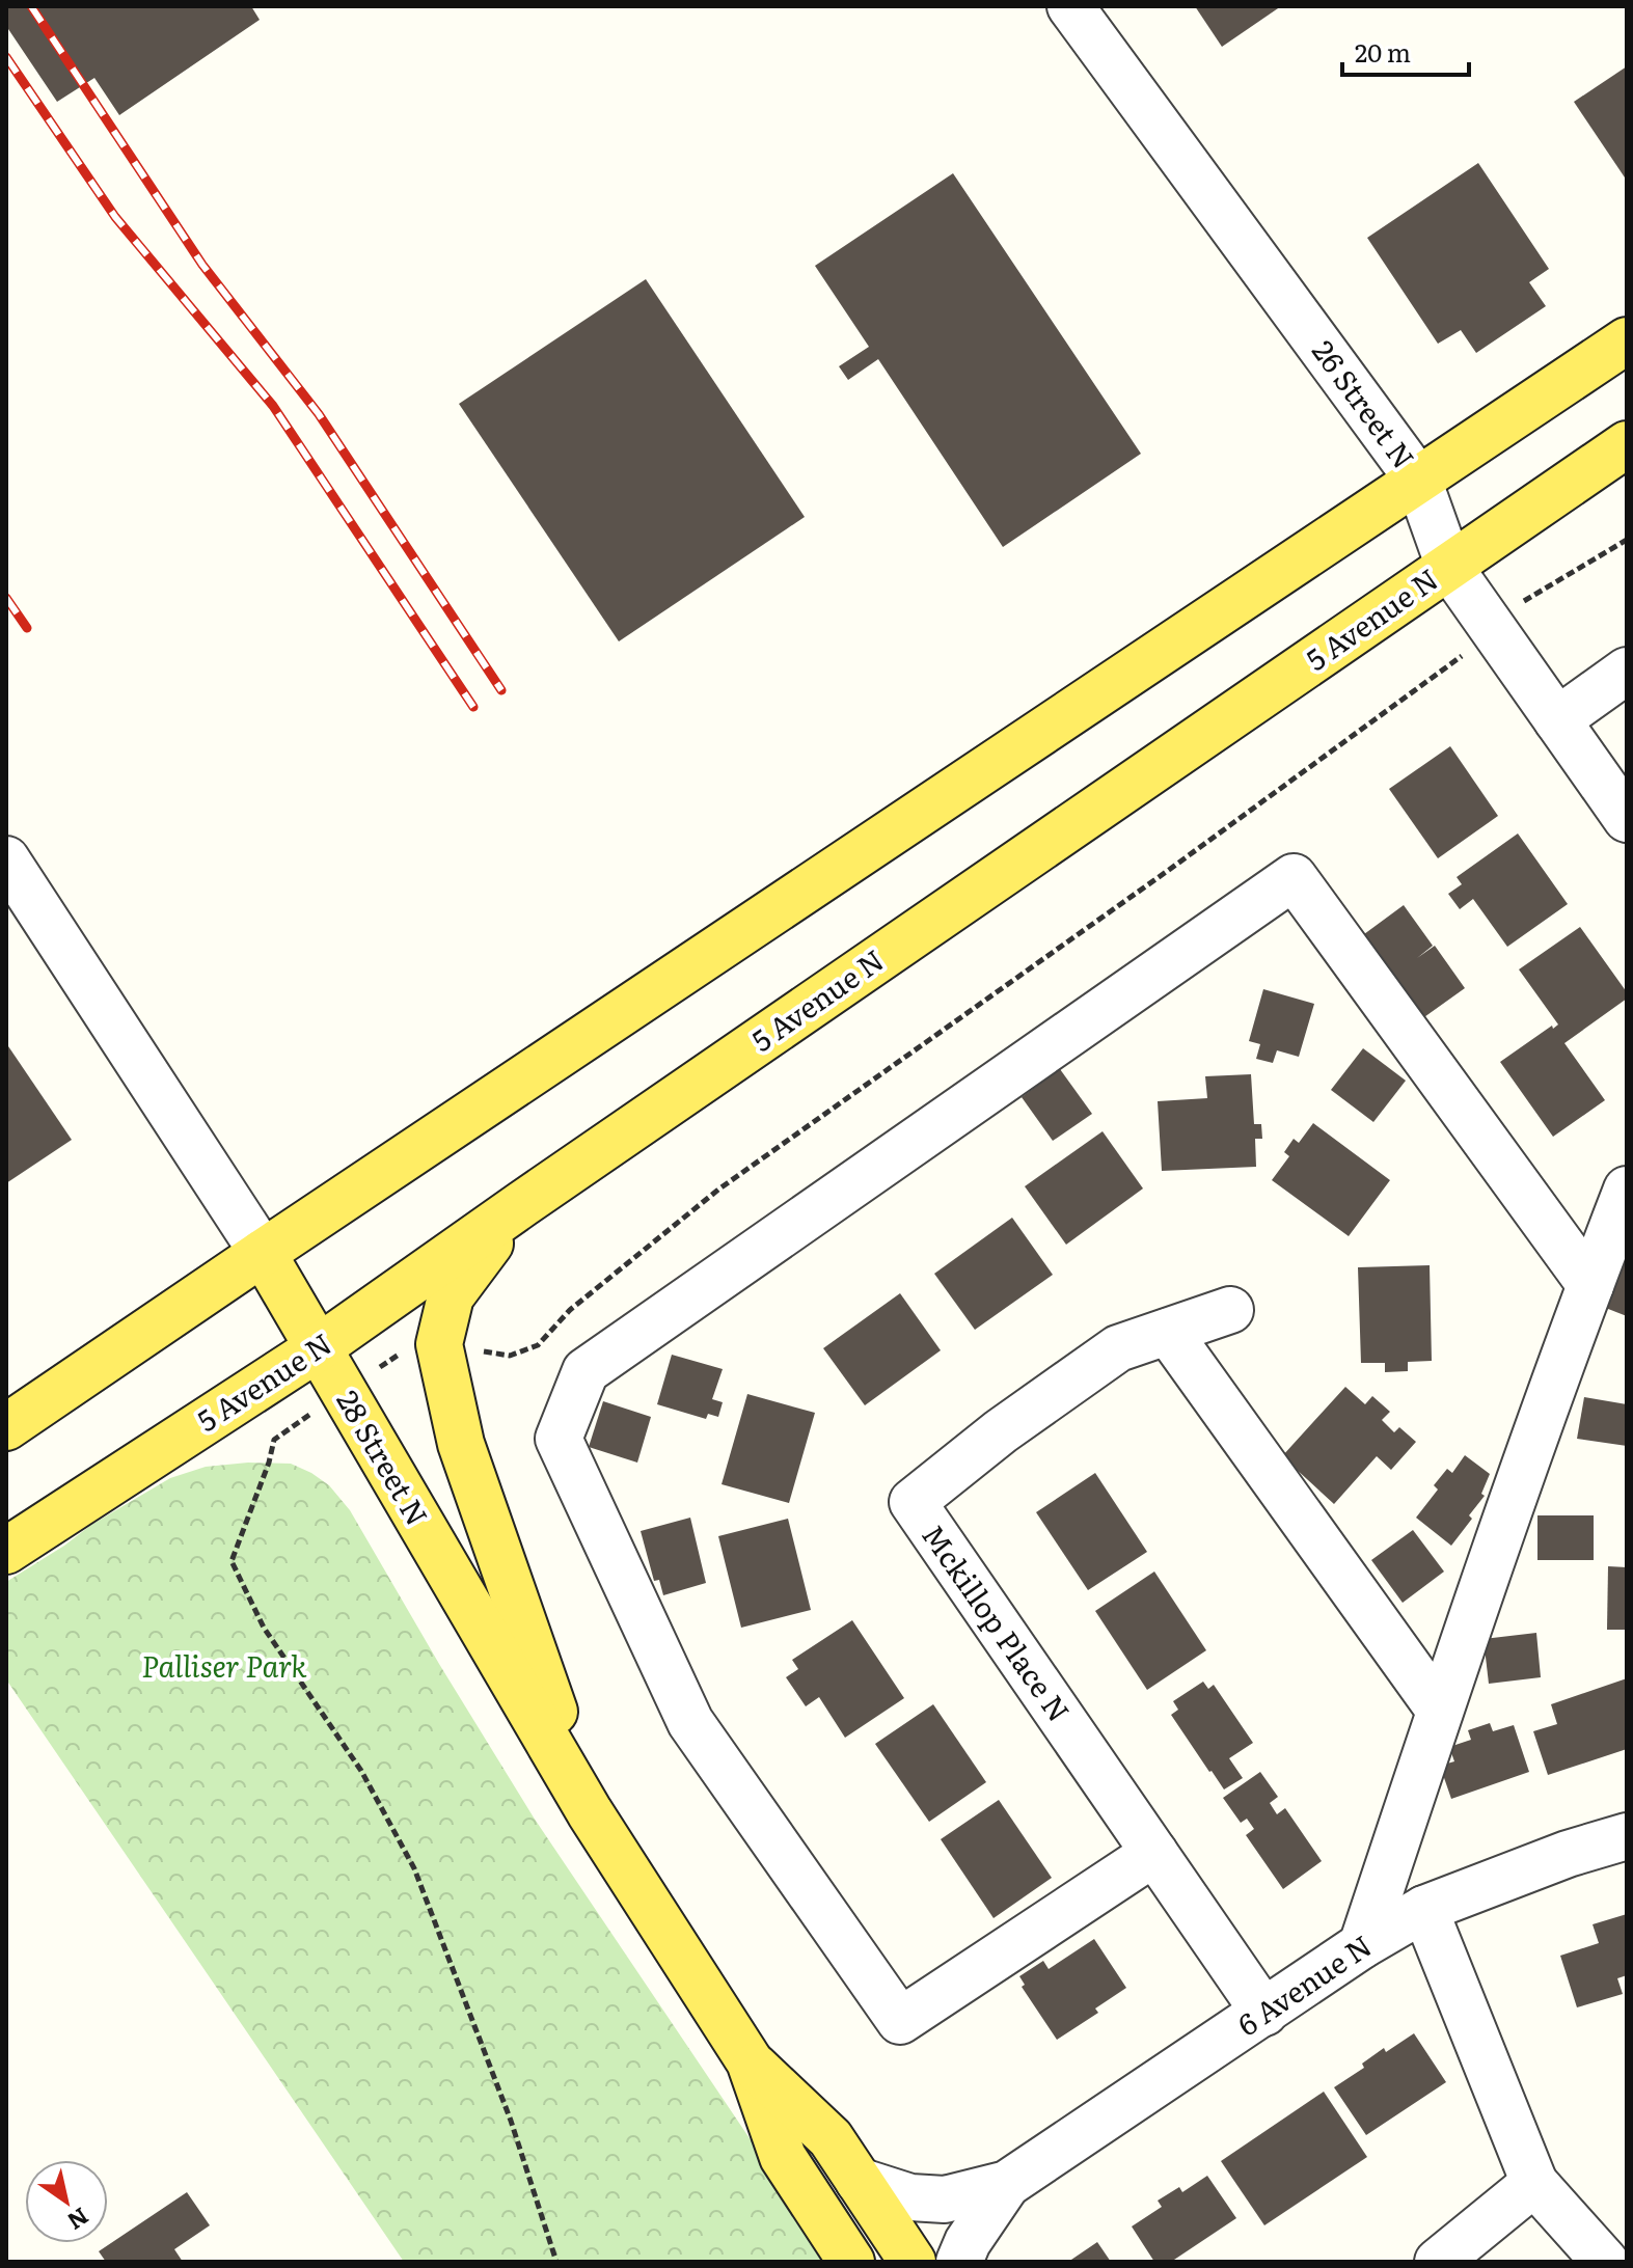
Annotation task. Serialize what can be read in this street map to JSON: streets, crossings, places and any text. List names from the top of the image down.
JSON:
{
  "streets": {
    "main road": ["5 Avenue N", "28 Street N"],
    "street": ["26 Street N", "Mckillop Place N", "6 Avenue N"]
  },
  "crossings": [
    ["26 Street N", "5 Avenue N"],
    ["5 Avenue N", "28 Street N"],
    ["28 Street N", "6 Avenue N"],
    ["Mckillop Place N", "6 Avenue N"]
  ],
  "parks": ["Palliser Park"],
  "scale_bar": "20 m",
  "north": "bottom right"
}
